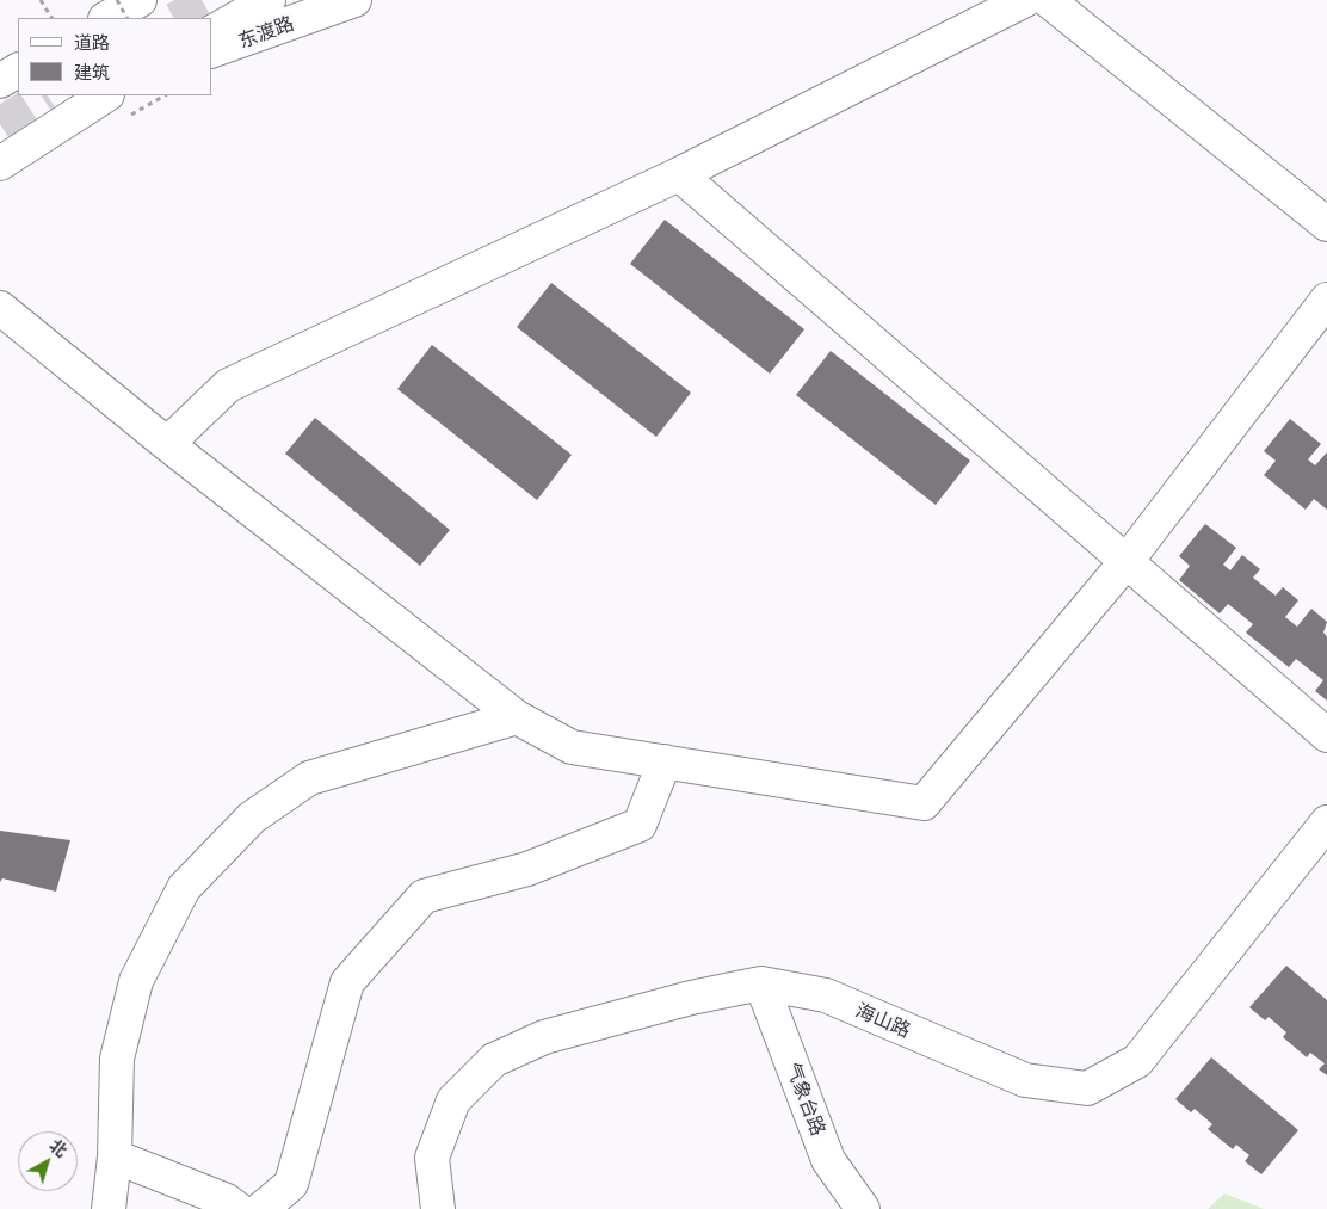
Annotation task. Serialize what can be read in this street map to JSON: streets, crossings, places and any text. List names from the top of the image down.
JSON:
{
  "streets": {
    "street": ["东渡路", "海山路", "气象台路"]
  },
  "crossings": [
    ["海山路", "气象台路"]
  ],
  "legend": ["道路", "建筑"],
  "north": "top right"
}
